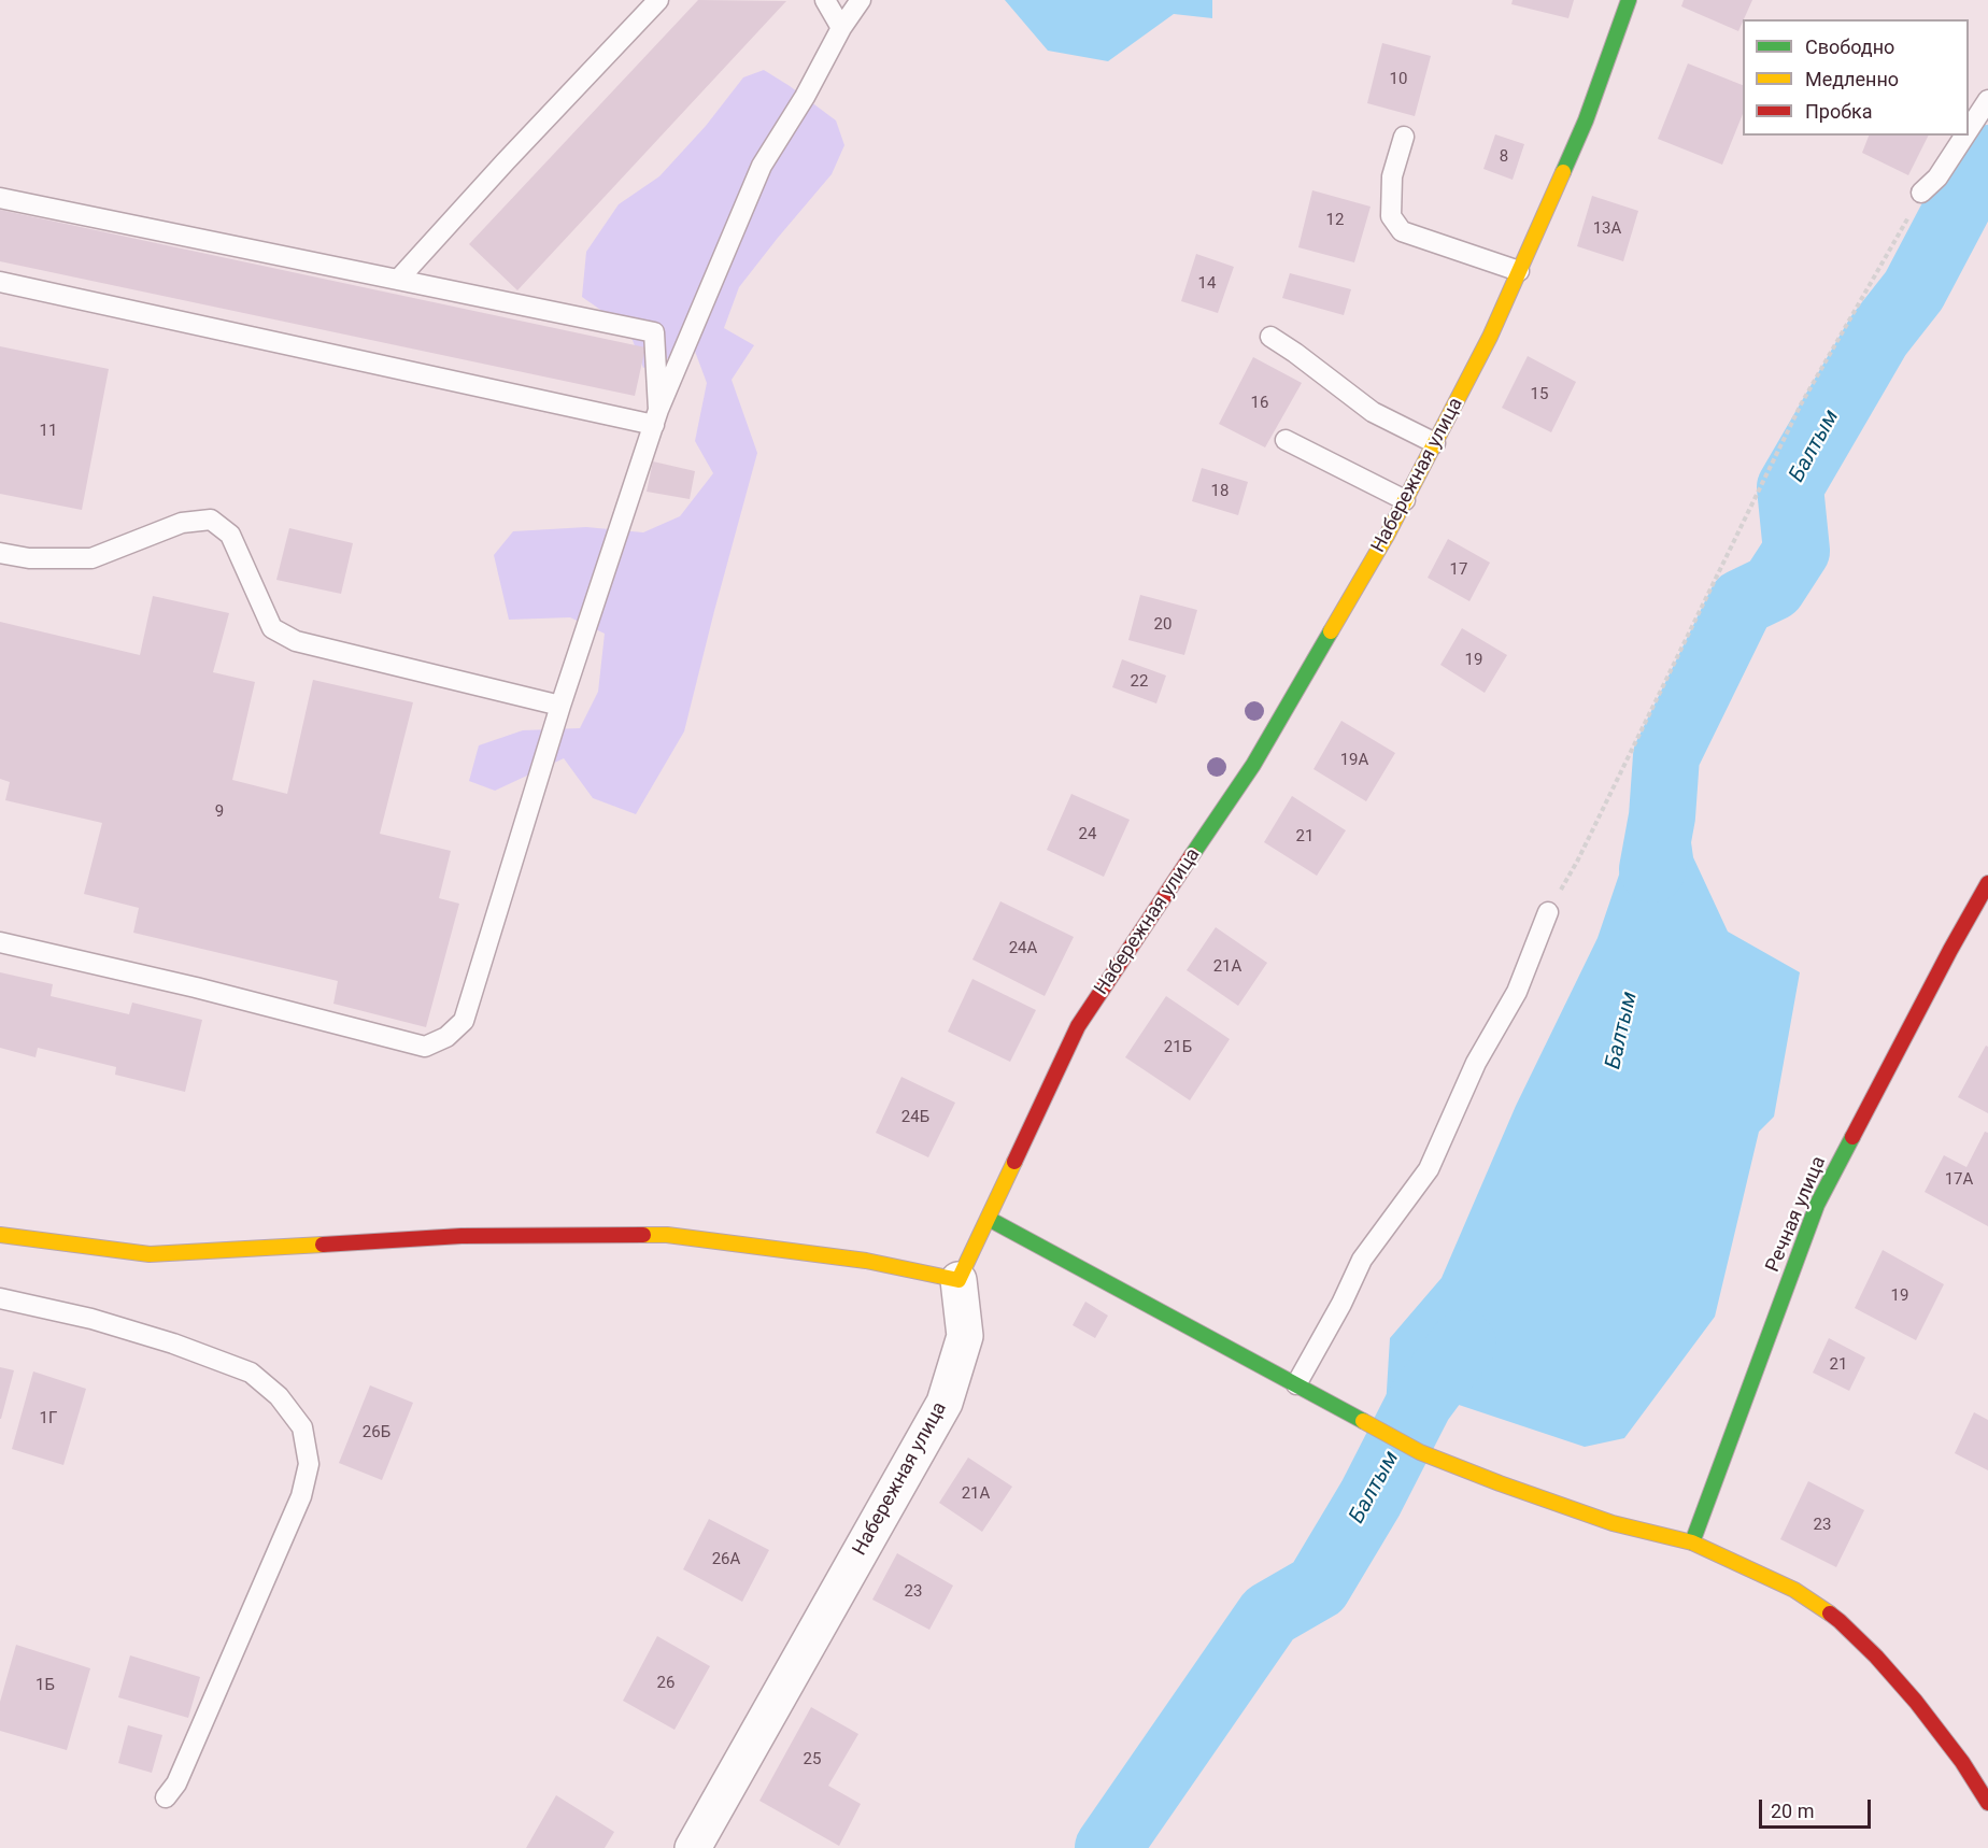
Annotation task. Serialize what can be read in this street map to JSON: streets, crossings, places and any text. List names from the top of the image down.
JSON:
{
  "streets": {
    "street": ["Набережная улица", "Речная улица"]
  },
  "water": ["Балтым"],
  "house_numbers": [
    "10",
    "8",
    "12",
    "13А",
    "14",
    "15",
    "16",
    "11",
    "18",
    "17",
    "20",
    "19",
    "22",
    "19А",
    "9",
    "24",
    "21",
    "24А",
    "21А",
    "21Б",
    "24Б",
    "17А",
    "19",
    "21",
    "1Г",
    "26Б",
    "21А",
    "23",
    "26А",
    "23",
    "26",
    "1Б",
    "25"
  ],
  "legend": ["Свободно", "Медленно", "Пробка"],
  "scale_bar": "20 m"
}
